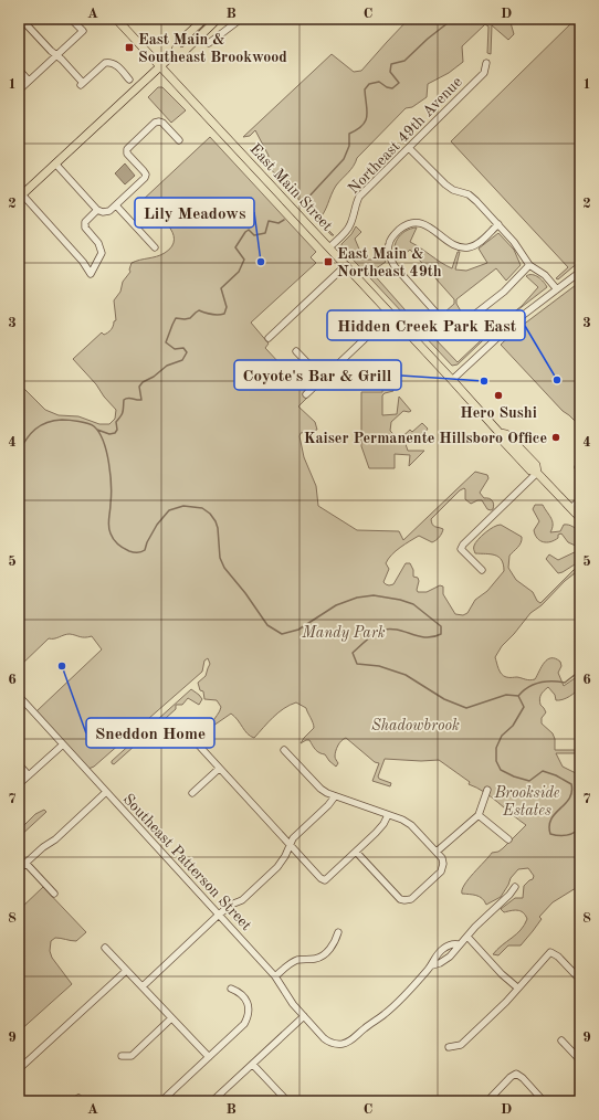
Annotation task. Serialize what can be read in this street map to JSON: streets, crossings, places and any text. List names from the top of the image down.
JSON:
{
  "streets": {
    "main road": ["East Main Street"],
    "street": ["Northeast 49th Avenue", "Southeast Patterson Street"]
  },
  "crossings": [
    ["Northeast 49th Avenue", "East Main Street"]
  ],
  "parks": ["Mandy Park", "Shadowbrook", "Brookside Estates"],
  "places": {
    "transit": ["East Main & Southeast Brookwood", "East Main & Northeast 49th"],
    "other": [
      "Lily Meadows",
      "Hidden Creek Park East",
      "Coyote's Bar & Grill",
      "Hero Sushi",
      "Kaiser Permanente Hillsboro Office",
      "Sneddon Home"
    ]
  },
  "grid": {
    "columns": [
      "A",
      "B",
      "C",
      "D"
    ],
    "rows": [
      "1",
      "2",
      "3",
      "4",
      "5",
      "6",
      "7",
      "8",
      "9"
    ]
  }
}
